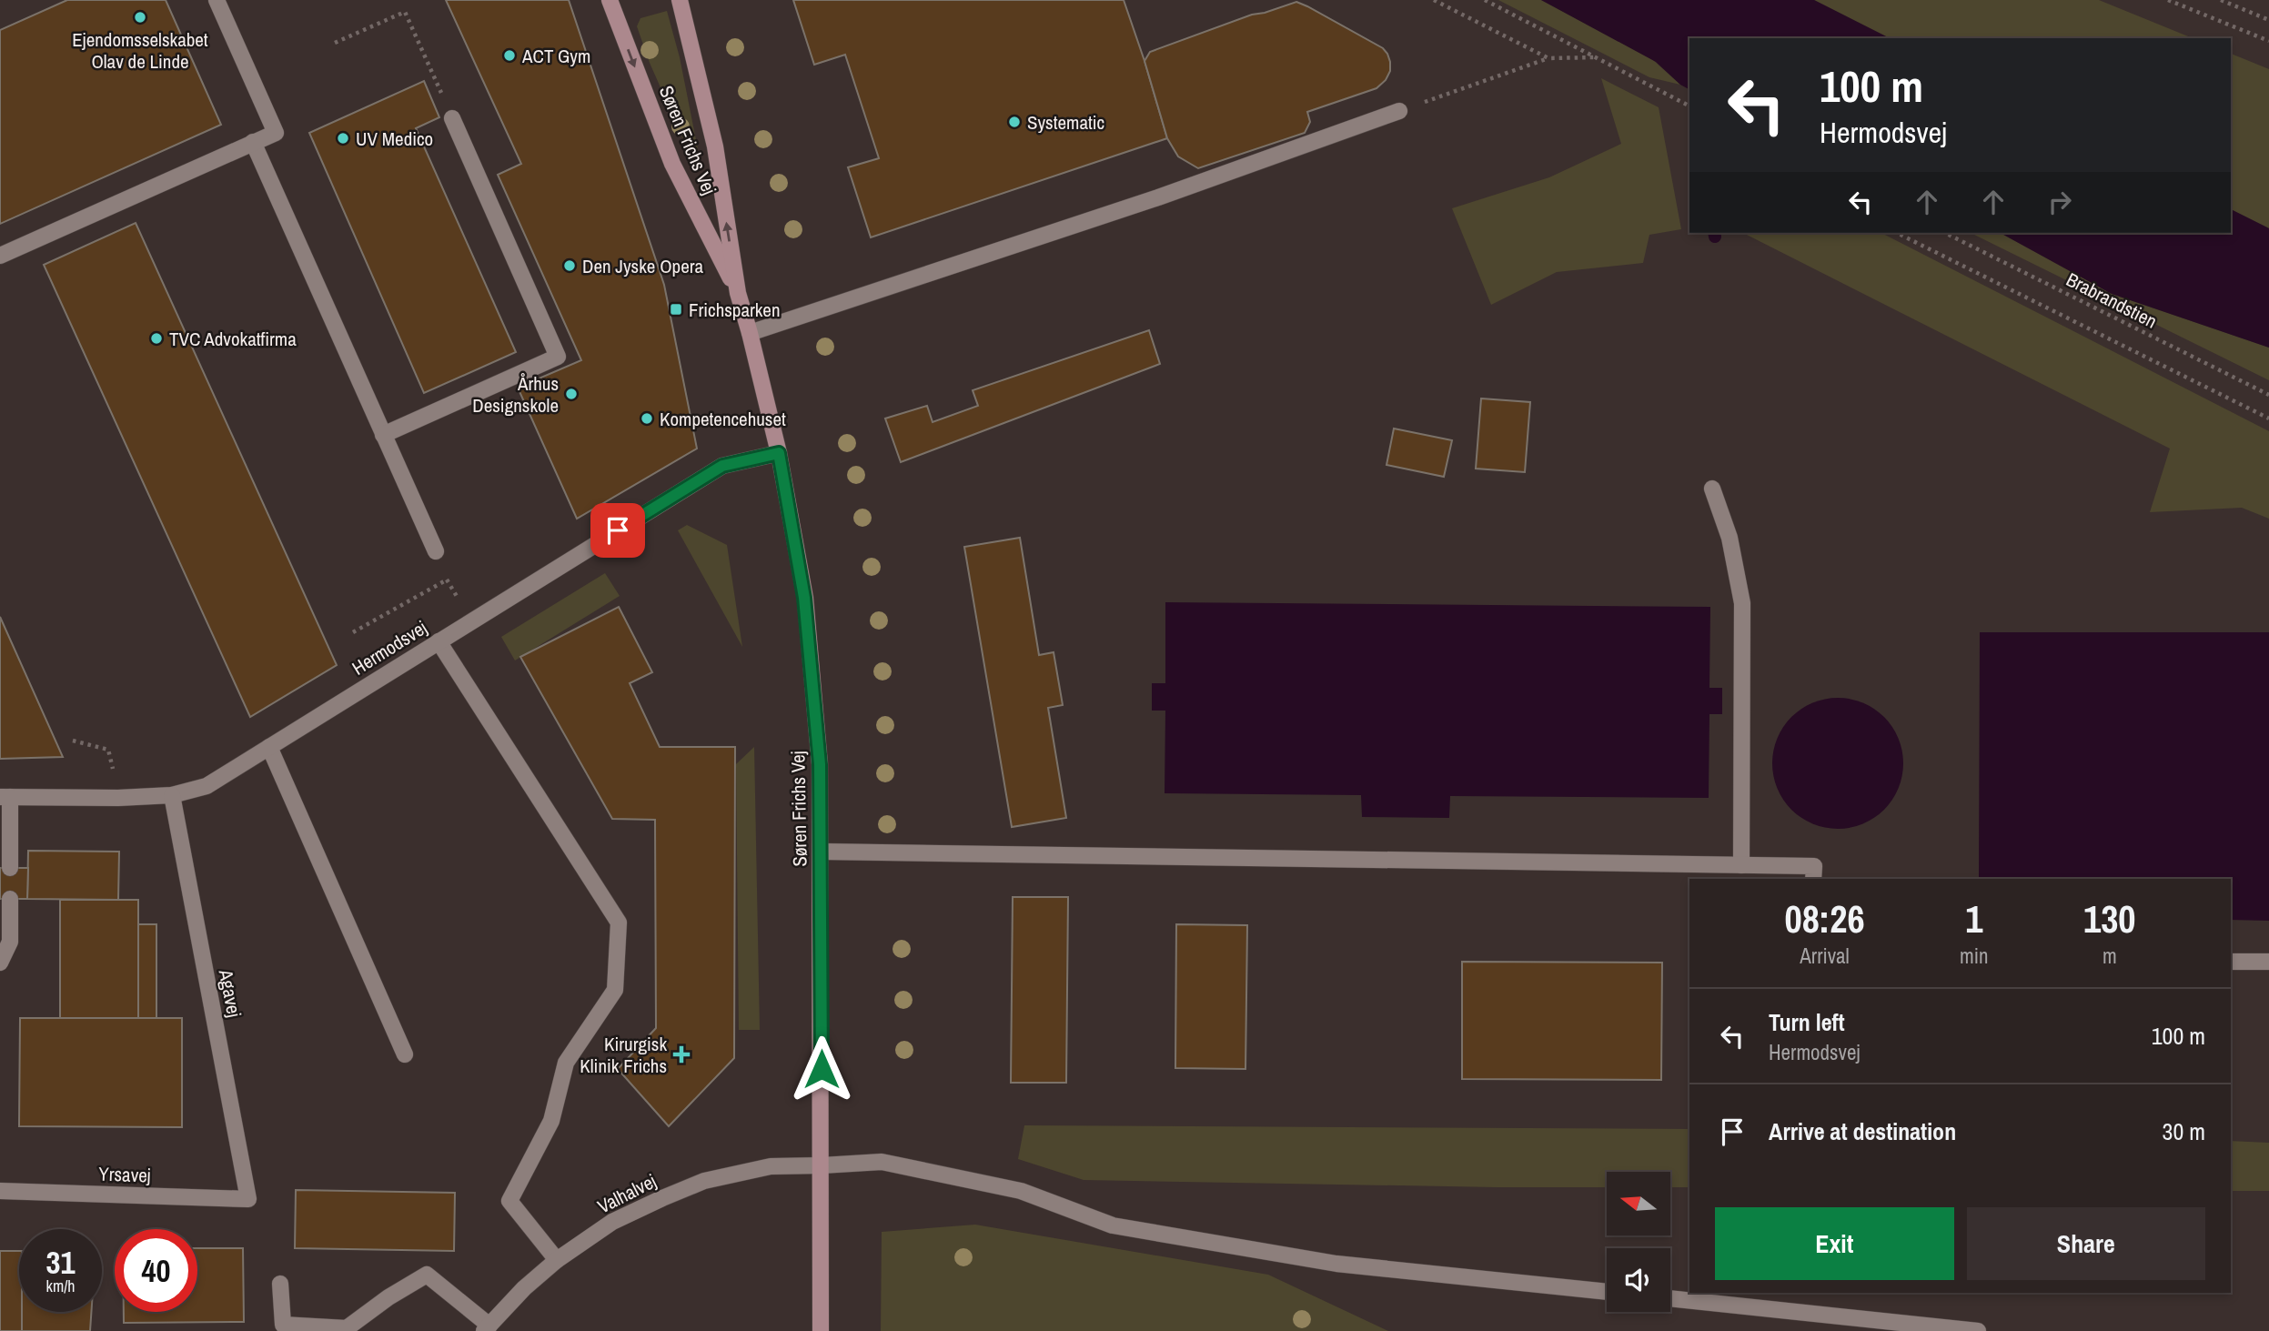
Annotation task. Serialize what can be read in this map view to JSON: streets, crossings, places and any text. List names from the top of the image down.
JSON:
{
  "streets": {
    "street": [
      "Søren Frichs Vej",
      "Hermodsvej",
      "Agavej",
      "Yrsavej",
      "Valhalvej"
    ],
    "path": ["Brabrandstien"]
  },
  "crossings": [
    ["Søren Frichs Vej", "Hermodsvej"],
    ["Søren Frichs Vej", "Valhalvej"],
    ["Hermodsvej", "Agavej"],
    ["Agavej", "Yrsavej"]
  ],
  "places": {
    "other": [
      "Ejendomsselskabet Olav de Linde",
      "ACT Gym",
      "Systematic",
      "UV Medico",
      "Den Jyske Opera",
      "TVC Advokatfirma",
      "Århus Designskole",
      "Kompetencehuset"
    ],
    "transit": ["Frichsparken"],
    "health": ["Kirurgisk Klinik Frichs"]
  },
  "north": "left",
  "page": {
    "turn": ["100 m", "Hermodsvej"],
    "eta": [
      "08:26",
      "Arrival",
      "1",
      "min",
      "130",
      "m"
    ],
    "list": [
      {
        "name": "Turn left",
        "note": "Hermodsvej",
        "value": "100 m"
      },
      {
        "name": "Arrive at destination",
        "value": "30 m"
      }
    ],
    "buttons": ["Exit", "Share"],
    "speed": "31 km/h",
    "limit": "40"
  }
}
